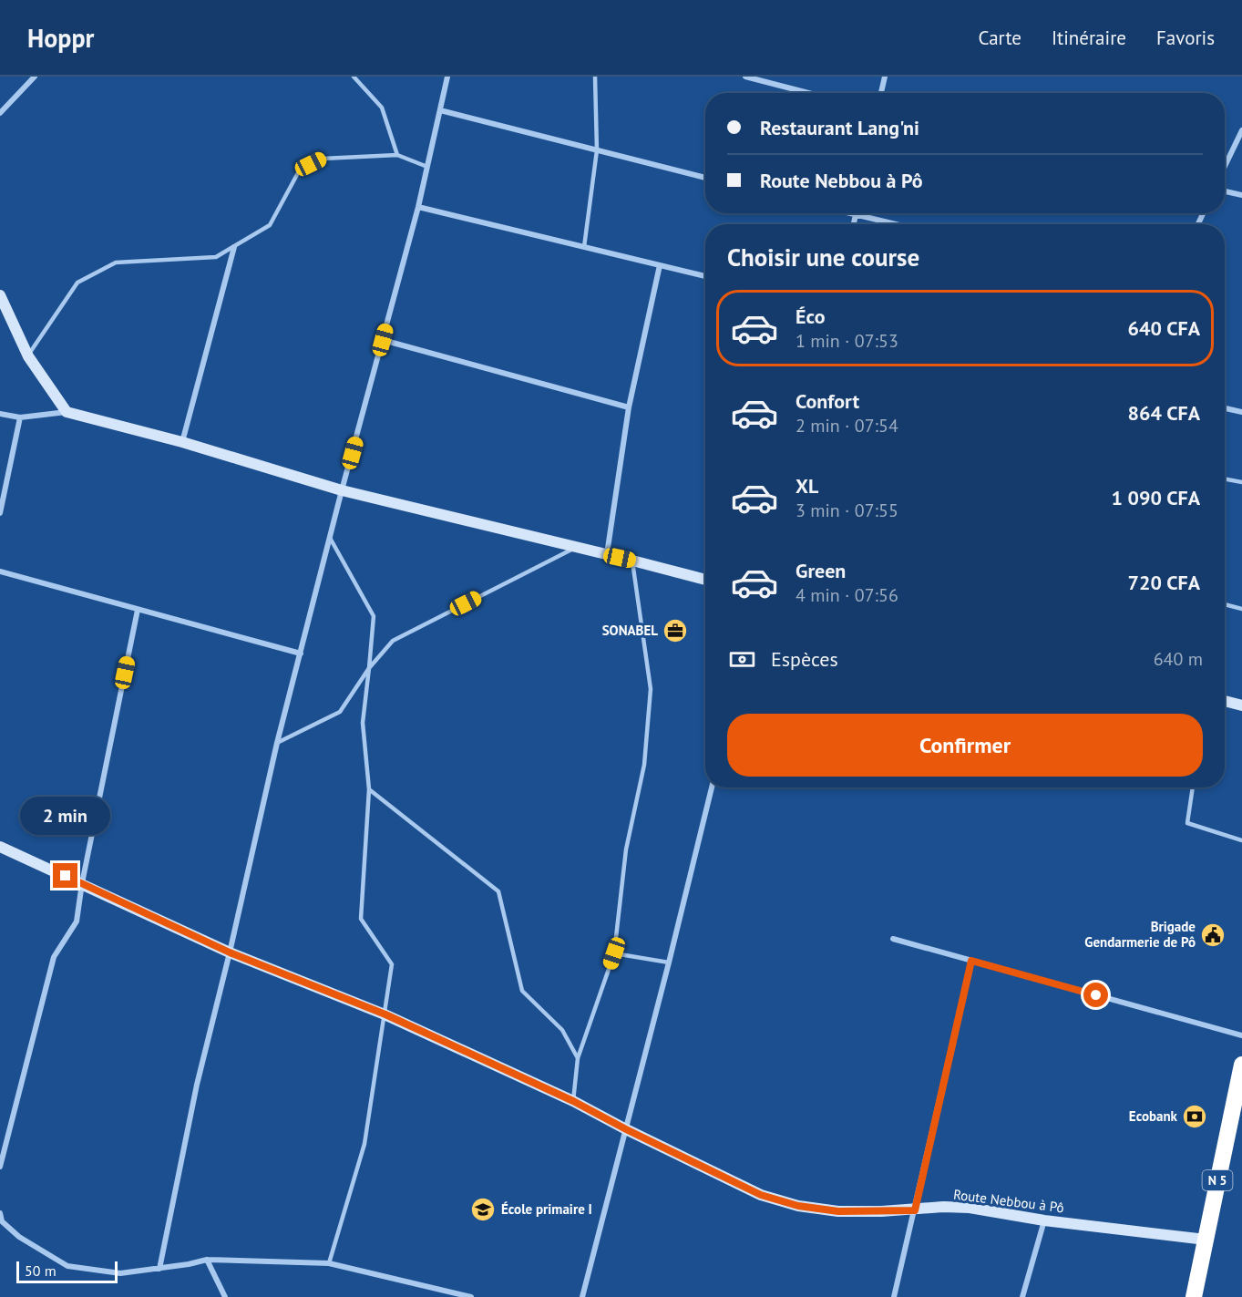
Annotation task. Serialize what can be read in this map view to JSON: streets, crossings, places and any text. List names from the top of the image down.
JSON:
{
  "streets": {
    "highway": ["N 5"],
    "main road": ["Route Nebbou à Pô"]
  },
  "crossings": [
    ["N 5", "Route Nebbou à Pô"]
  ],
  "places": {
    "office": ["SONABEL"],
    "public building": ["Brigade Gendarmerie de Pô"],
    "bank": ["Ecobank"],
    "school or university": ["École primaire I"]
  },
  "scale_bar": "50 m",
  "page": {
    "header": "Hoppr",
    "nav": ["Carte", "Itinéraire", "Favoris"],
    "banner": ["Restaurant Lang'ni", "Route Nebbou à Pô"],
    "heading": "Choisir une course",
    "list": [
      {
        "name": "Éco",
        "note": "1 min · 07:53",
        "value": "640 CFA"
      },
      {
        "name": "Confort",
        "note": "2 min · 07:54",
        "value": "864 CFA"
      },
      {
        "name": "XL",
        "note": "3 min · 07:55",
        "value": "1 090 CFA"
      },
      {
        "name": "Green",
        "note": "4 min · 07:56",
        "value": "720 CFA"
      }
    ],
    "pay": ["Espèces", "640 m"],
    "buttons": "Confirmer",
    "bubble": "2 min",
    "scale": "50 m"
  }
}
